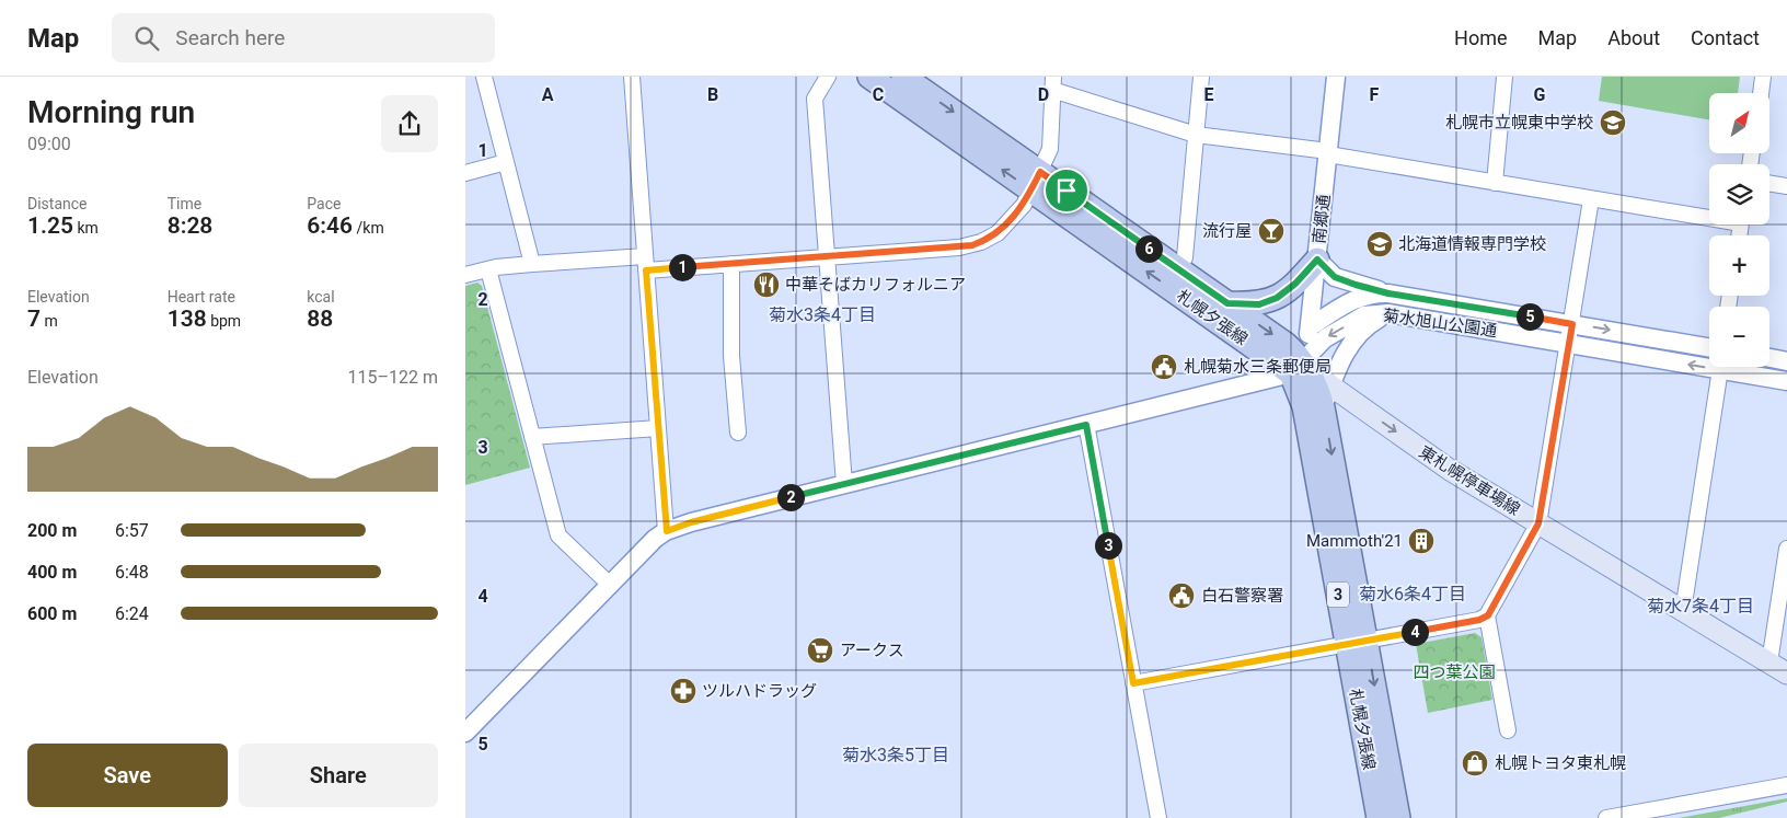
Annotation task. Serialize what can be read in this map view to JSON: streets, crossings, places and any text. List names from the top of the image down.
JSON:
{
  "streets": {
    "main road": ["札幌夕張線", "東札幌停車場線", "3"],
    "street": ["南郷通", "菊水旭山公園通"]
  },
  "crossings": [
    ["南郷通", "札幌夕張線"],
    ["南郷通", "菊水旭山公園通"],
    ["札幌夕張線", "菊水旭山公園通"],
    ["札幌夕張線", "東札幌停車場線"]
  ],
  "one_way": ["東札幌停車場線"],
  "districts": [
    "菊水3条4丁目",
    "菊水6条4丁目",
    "菊水7条4丁目",
    "菊水3条5丁目"
  ],
  "parks": ["四つ葉公園"],
  "places": {
    "school or university": ["札幌市立幌東中学校", "北海道情報専門学校"],
    "bar": ["流行屋"],
    "restaurant": ["中華そばカリフォルニア"],
    "public building": ["札幌菊水三条郵便局", "白石警察署"],
    "building": ["Mammoth'21"],
    "supermarket": ["アークス"],
    "pharmacy": ["ツルハドラッグ"],
    "shop": ["札幌トヨタ東札幌"]
  },
  "north": "top right",
  "page": {
    "header": "Map",
    "search": "Search here",
    "nav": [
      "Home",
      "Map",
      "About",
      "Contact"
    ],
    "heading": ["Morning run", "09:00"],
    "map_buttons": ["+", "−"],
    "stats": [
      ["Distance", "1.25 km"],
      ["Time", "8:28"],
      ["Pace", "6:46 /km"],
      ["Elevation", "7 m"],
      ["Heart rate", "138 bpm"],
      ["kcal", "88"]
    ],
    "pins": [
      "6",
      "1",
      "5",
      "2",
      "3",
      "4"
    ],
    "chart": ["Elevation", "115–122 m"],
    "list": [
      {
        "name": "200 m",
        "note": "6:57"
      },
      {
        "name": "400 m",
        "note": "6:48"
      },
      {
        "name": "600 m",
        "note": "6:24"
      }
    ],
    "buttons": ["Save", "Share"]
  },
  "grid": {
    "columns": [
      "A",
      "B",
      "C",
      "D",
      "E",
      "F",
      "G"
    ],
    "rows": [
      "1",
      "2",
      "3",
      "4",
      "5"
    ]
  }
}
